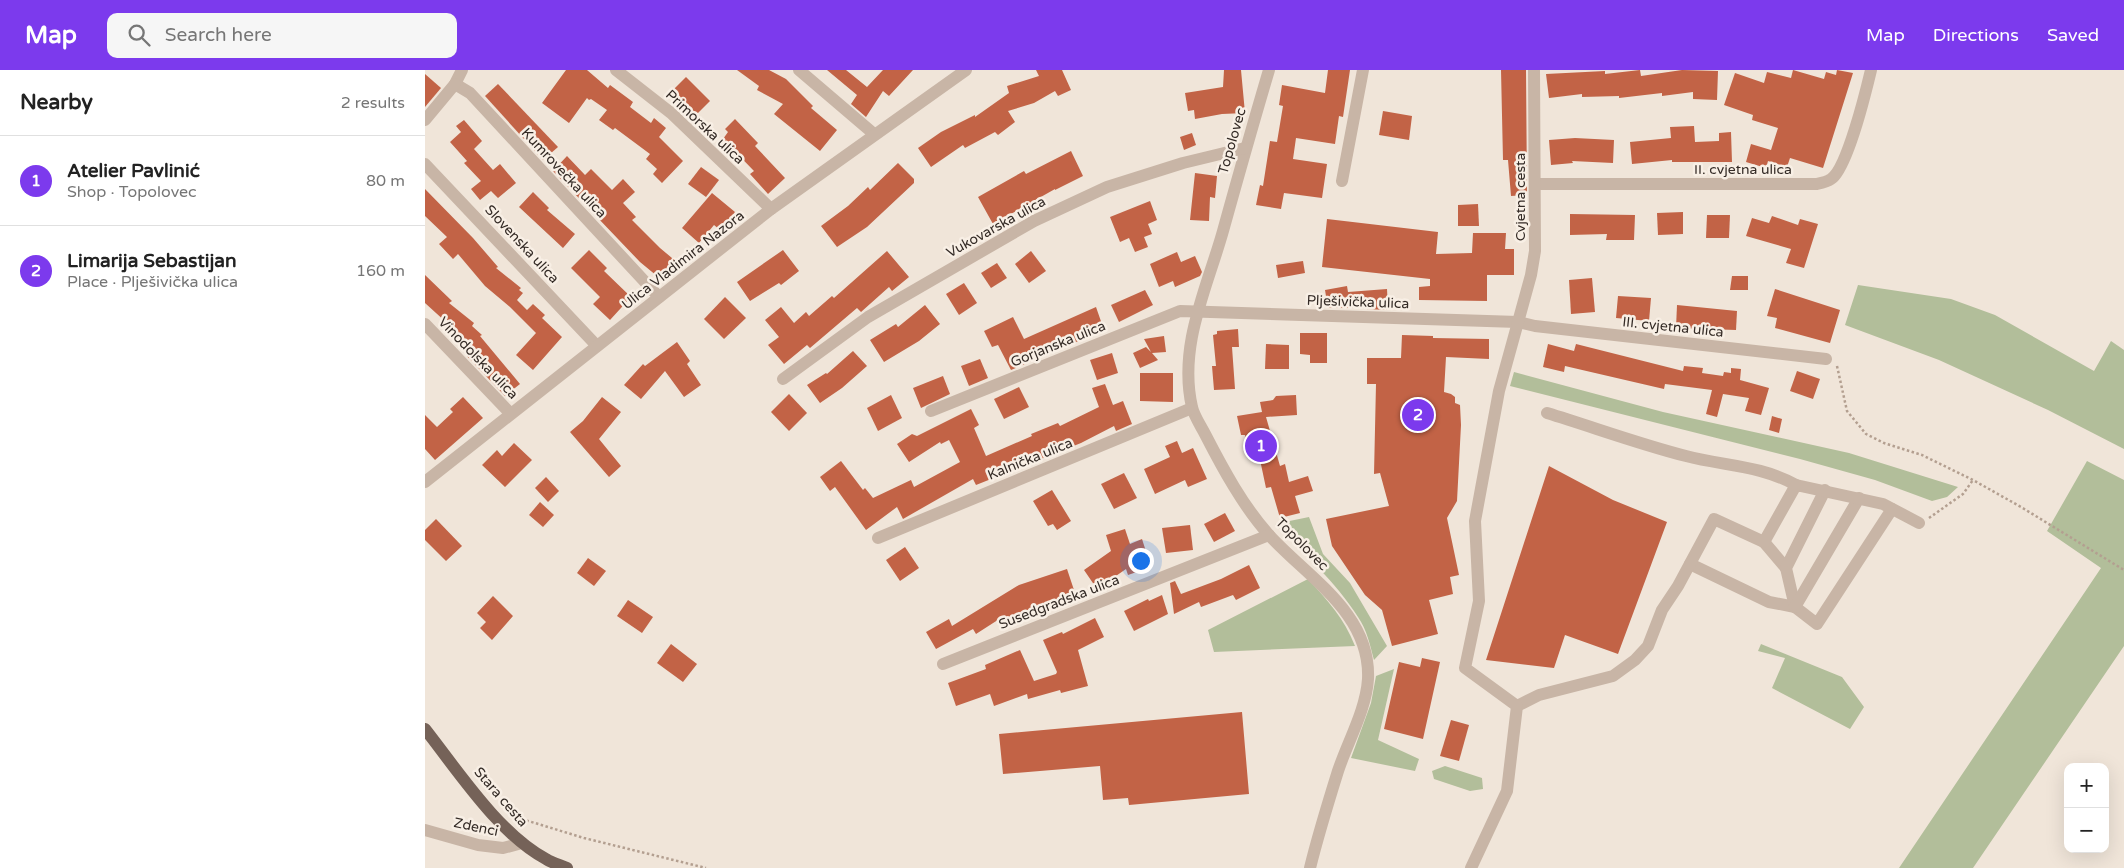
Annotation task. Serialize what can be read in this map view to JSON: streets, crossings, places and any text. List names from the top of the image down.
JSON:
{
  "streets": {
    "main road": ["Stara cesta"],
    "street": [
      "Primorska ulica",
      "Topolovec",
      "II. cvjetna ulica",
      "Kumrovečka ulica",
      "Cvjetna cesta",
      "Vukovarska ulica",
      "Slovenska ulica",
      "Ulica Vladimira Nazora",
      "Plješivička ulica",
      "III. cvjetna ulica",
      "Gorjanska ulica",
      "Vinodolska ulica",
      "Kalnička ulica",
      "Susedgradska ulica",
      "Zdenci"
    ]
  },
  "crossings": [
    ["Primorska ulica", "Ulica Vladimira Nazora"],
    ["Topolovec", "Vukovarska ulica"],
    ["Topolovec", "Plješivička ulica"],
    ["Topolovec", "Gorjanska ulica"],
    ["Topolovec", "Kalnička ulica"],
    ["Topolovec", "Susedgradska ulica"],
    ["II. cvjetna ulica", "Cvjetna cesta"],
    ["Kumrovečka ulica", "Ulica Vladimira Nazora"],
    ["Cvjetna cesta", "Plješivička ulica"],
    ["Cvjetna cesta", "III. cvjetna ulica"],
    ["Slovenska ulica", "Ulica Vladimira Nazora"],
    ["Ulica Vladimira Nazora", "Vinodolska ulica"],
    ["Plješivička ulica", "III. cvjetna ulica"],
    ["Plješivička ulica", "Gorjanska ulica"],
    ["Stara cesta", "Zdenci"]
  ],
  "page": {
    "header": "Map",
    "search": "Search here",
    "nav": ["Map", "Directions", "Saved"],
    "heading": ["Nearby", "2 results"],
    "list": [
      {
        "mark": "1",
        "name": "Atelier Pavlinić",
        "note": "Shop · Topolovec",
        "value": "80 m"
      },
      {
        "mark": "2",
        "name": "Limarija Sebastijan",
        "note": "Place · Plješivička ulica",
        "value": "160 m"
      }
    ],
    "pins": ["2", "1"],
    "map_buttons": ["+", "−"]
  }
}
